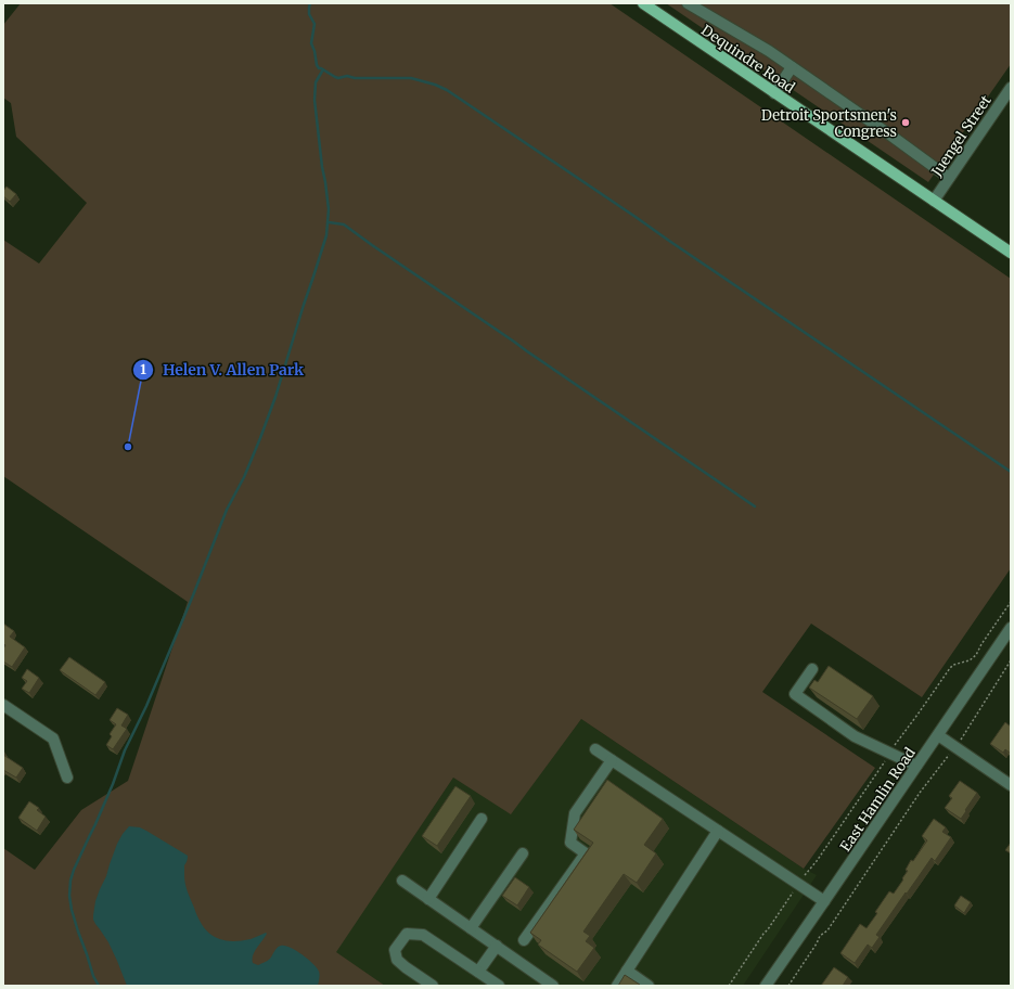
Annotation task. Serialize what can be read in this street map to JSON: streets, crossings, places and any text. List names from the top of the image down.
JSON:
{
  "streets": {
    "main road": ["Dequindre Road"],
    "street": ["Juengel Street", "East Hamlin Road"]
  },
  "crossings": [
    ["Dequindre Road", "Juengel Street"]
  ],
  "places": ["Detroit Sportsmen's Congress", "Helen V. Allen Park"]
}
